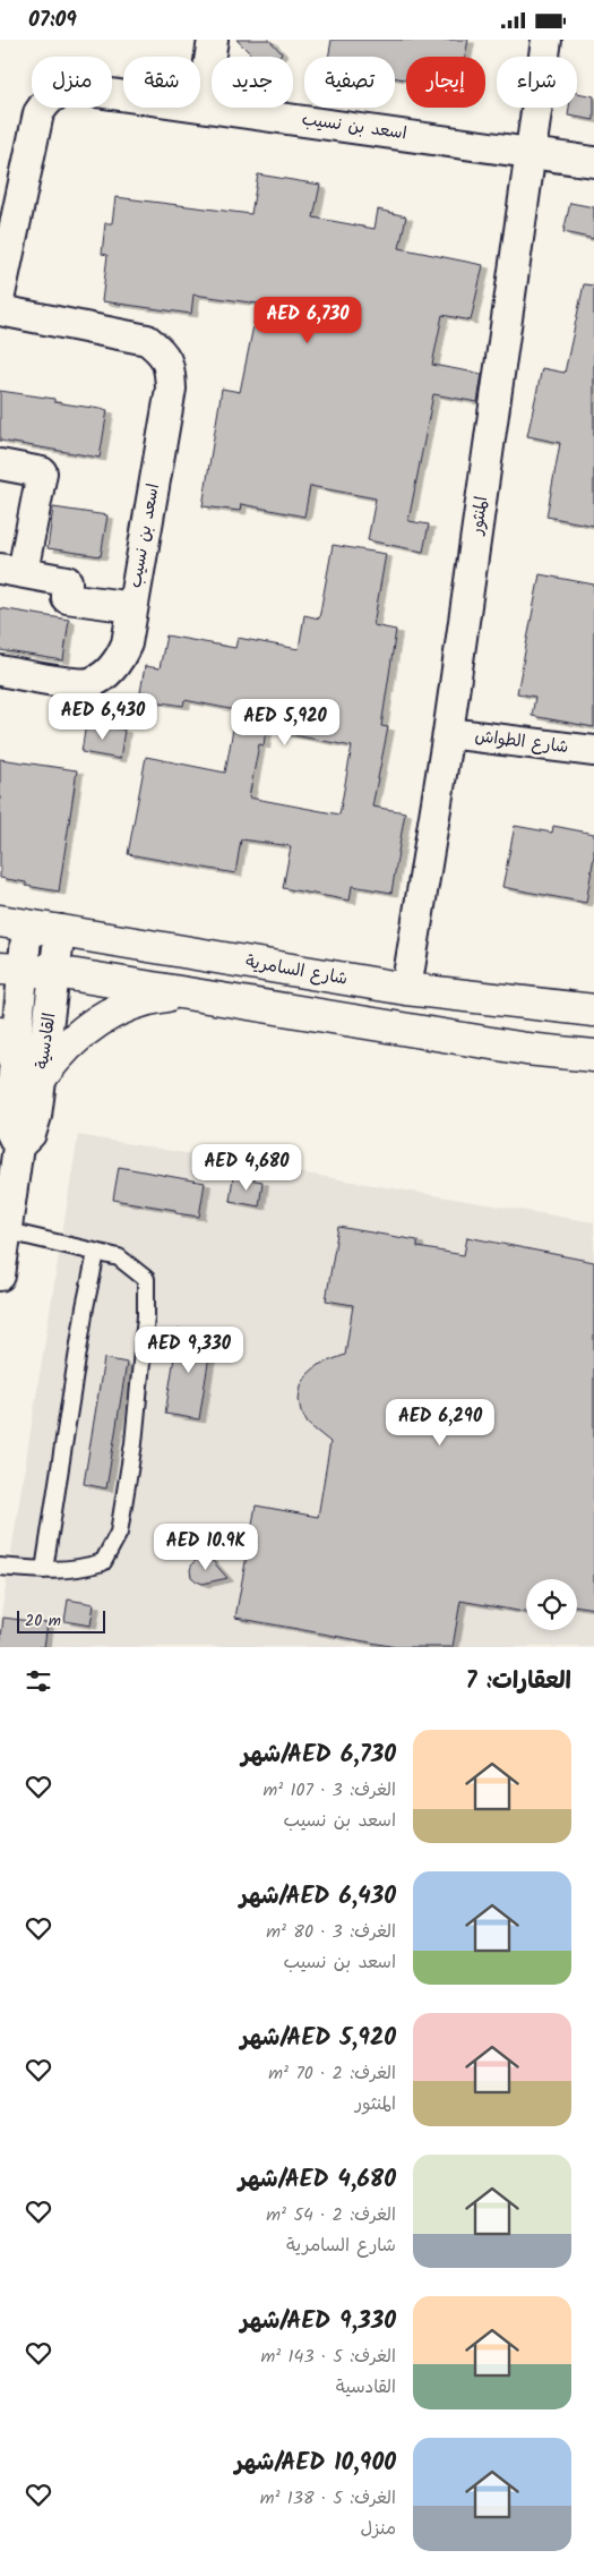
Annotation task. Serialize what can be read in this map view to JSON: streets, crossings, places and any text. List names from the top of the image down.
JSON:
{
  "streets": {
    "street": [
      "اسعد بن نسيب",
      "المنثور",
      "شارع الطواش",
      "شارع السامرية",
      "القادسية"
    ]
  },
  "crossings": [
    ["اسعد بن نسيب", "المنثور"],
    ["المنثور", "شارع الطواش"],
    ["المنثور", "شارع السامرية"],
    ["شارع السامرية", "القادسية"]
  ],
  "scale_bar": "20 m",
  "page": {
    "status": "07:09",
    "chip": [
      "شراء",
      "إيجار",
      "تصفية",
      "جديد",
      "شقة",
      "منزل"
    ],
    "price": [
      "AED 6,730",
      "AED 6,430",
      "AED 5,920",
      "AED 4,680",
      "AED 9,330",
      "AED 6,290",
      "AED 10.9K"
    ],
    "scale": "20 m",
    "heading": "العقارات: 7",
    "list": [
      {
        "name": "AED 6,730/شهر",
        "note": "الغرف: 3 · 107 m² · اسعد بن نسيب"
      },
      {
        "name": "AED 6,430/شهر",
        "note": "الغرف: 3 · 80 m² · اسعد بن نسيب"
      },
      {
        "name": "AED 5,920/شهر",
        "note": "الغرف: 2 · 70 m² · المنثور"
      },
      {
        "name": "AED 4,680/شهر",
        "note": "الغرف: 2 · 54 m² · شارع السامرية"
      },
      {
        "name": "AED 9,330/شهر",
        "note": "الغرف: 5 · 143 m² · القادسية"
      },
      {
        "name": "AED 10,900/شهر",
        "note": "الغرف: 5 · 138 m² · منزل"
      }
    ]
  }
}
